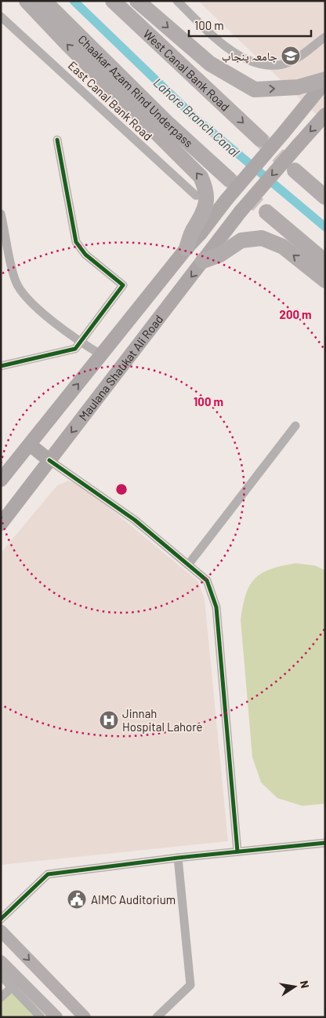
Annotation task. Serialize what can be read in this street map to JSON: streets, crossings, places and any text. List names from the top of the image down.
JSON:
{
  "streets": {
    "highway": ["West Canal Bank Road", "Chaakar Azam Rind Underpass"],
    "main road": ["Maulana Shaukat Ali Road"],
    "street": ["East Canal Bank Road"]
  },
  "water": ["Lahore Branch Canal"],
  "places": {
    "school or university": ["جامعہ پنجاب"],
    "hospital": ["Jinnah Hospital Lahore"],
    "public building": ["AIMC Auditorium"]
  },
  "scale_bar": "100 m",
  "north": "right",
  "rings": ["200 m", "100 m"]
}
